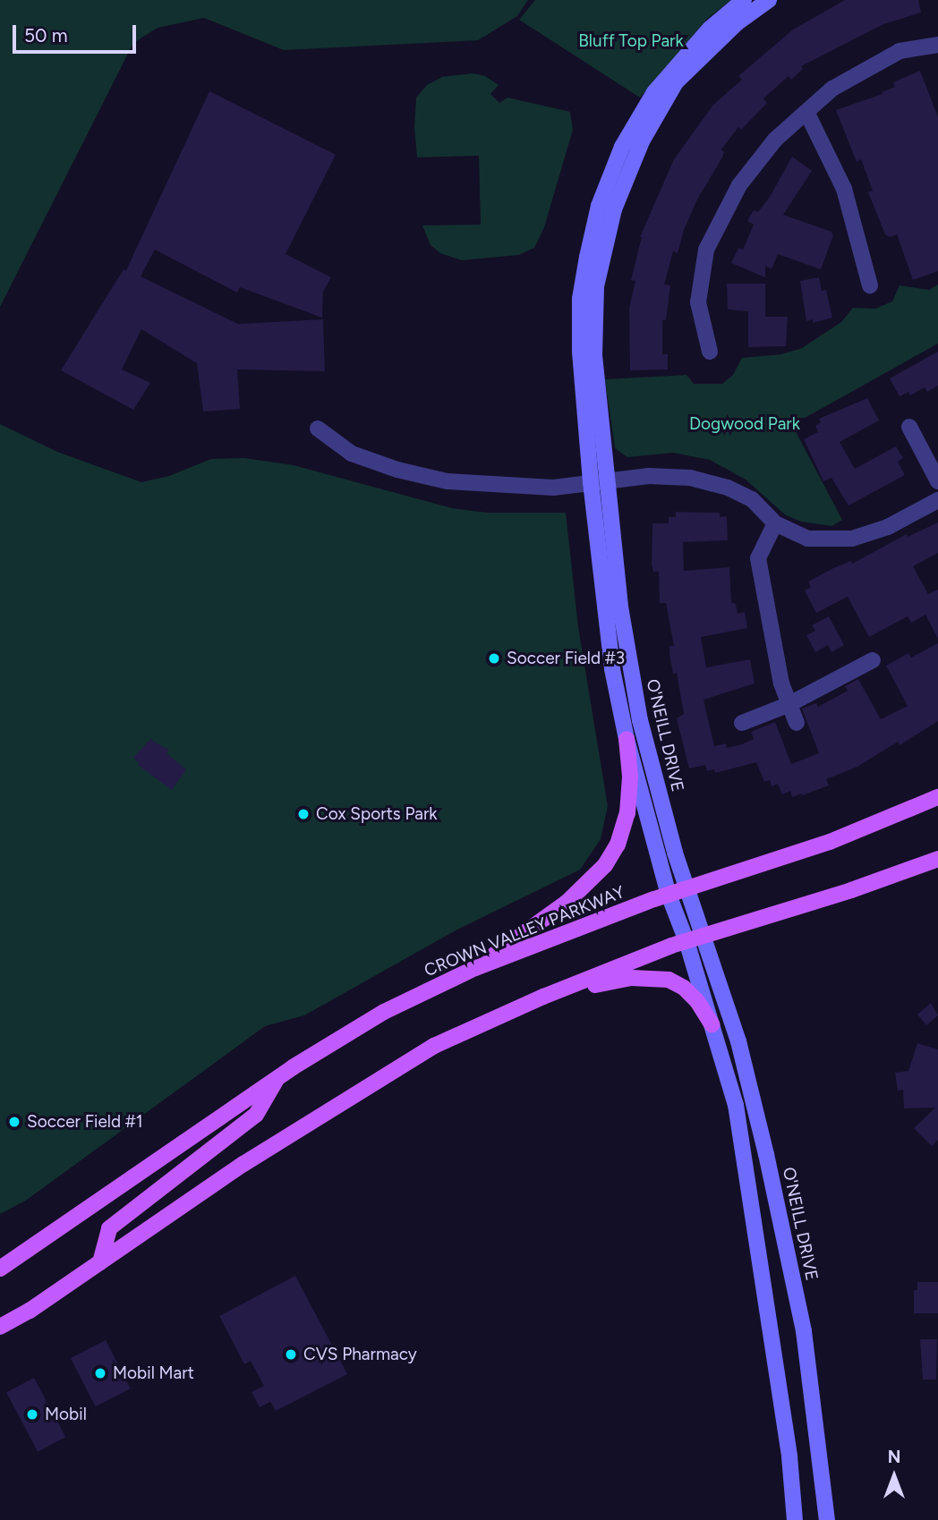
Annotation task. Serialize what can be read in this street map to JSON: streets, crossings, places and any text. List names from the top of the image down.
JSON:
{
  "streets": {
    "main road": ["O'NEILL DRIVE", "CROWN VALLEY PARKWAY"]
  },
  "crossings": [
    ["O'NEILL DRIVE", "CROWN VALLEY PARKWAY"]
  ],
  "parks": ["Bluff Top Park", "Dogwood Park"],
  "places": [
    "Soccer Field #3",
    "Cox Sports Park",
    "Soccer Field #1",
    "CVS Pharmacy",
    "Mobil Mart",
    "Mobil"
  ],
  "scale_bar": "50 m",
  "north": "top"
}
